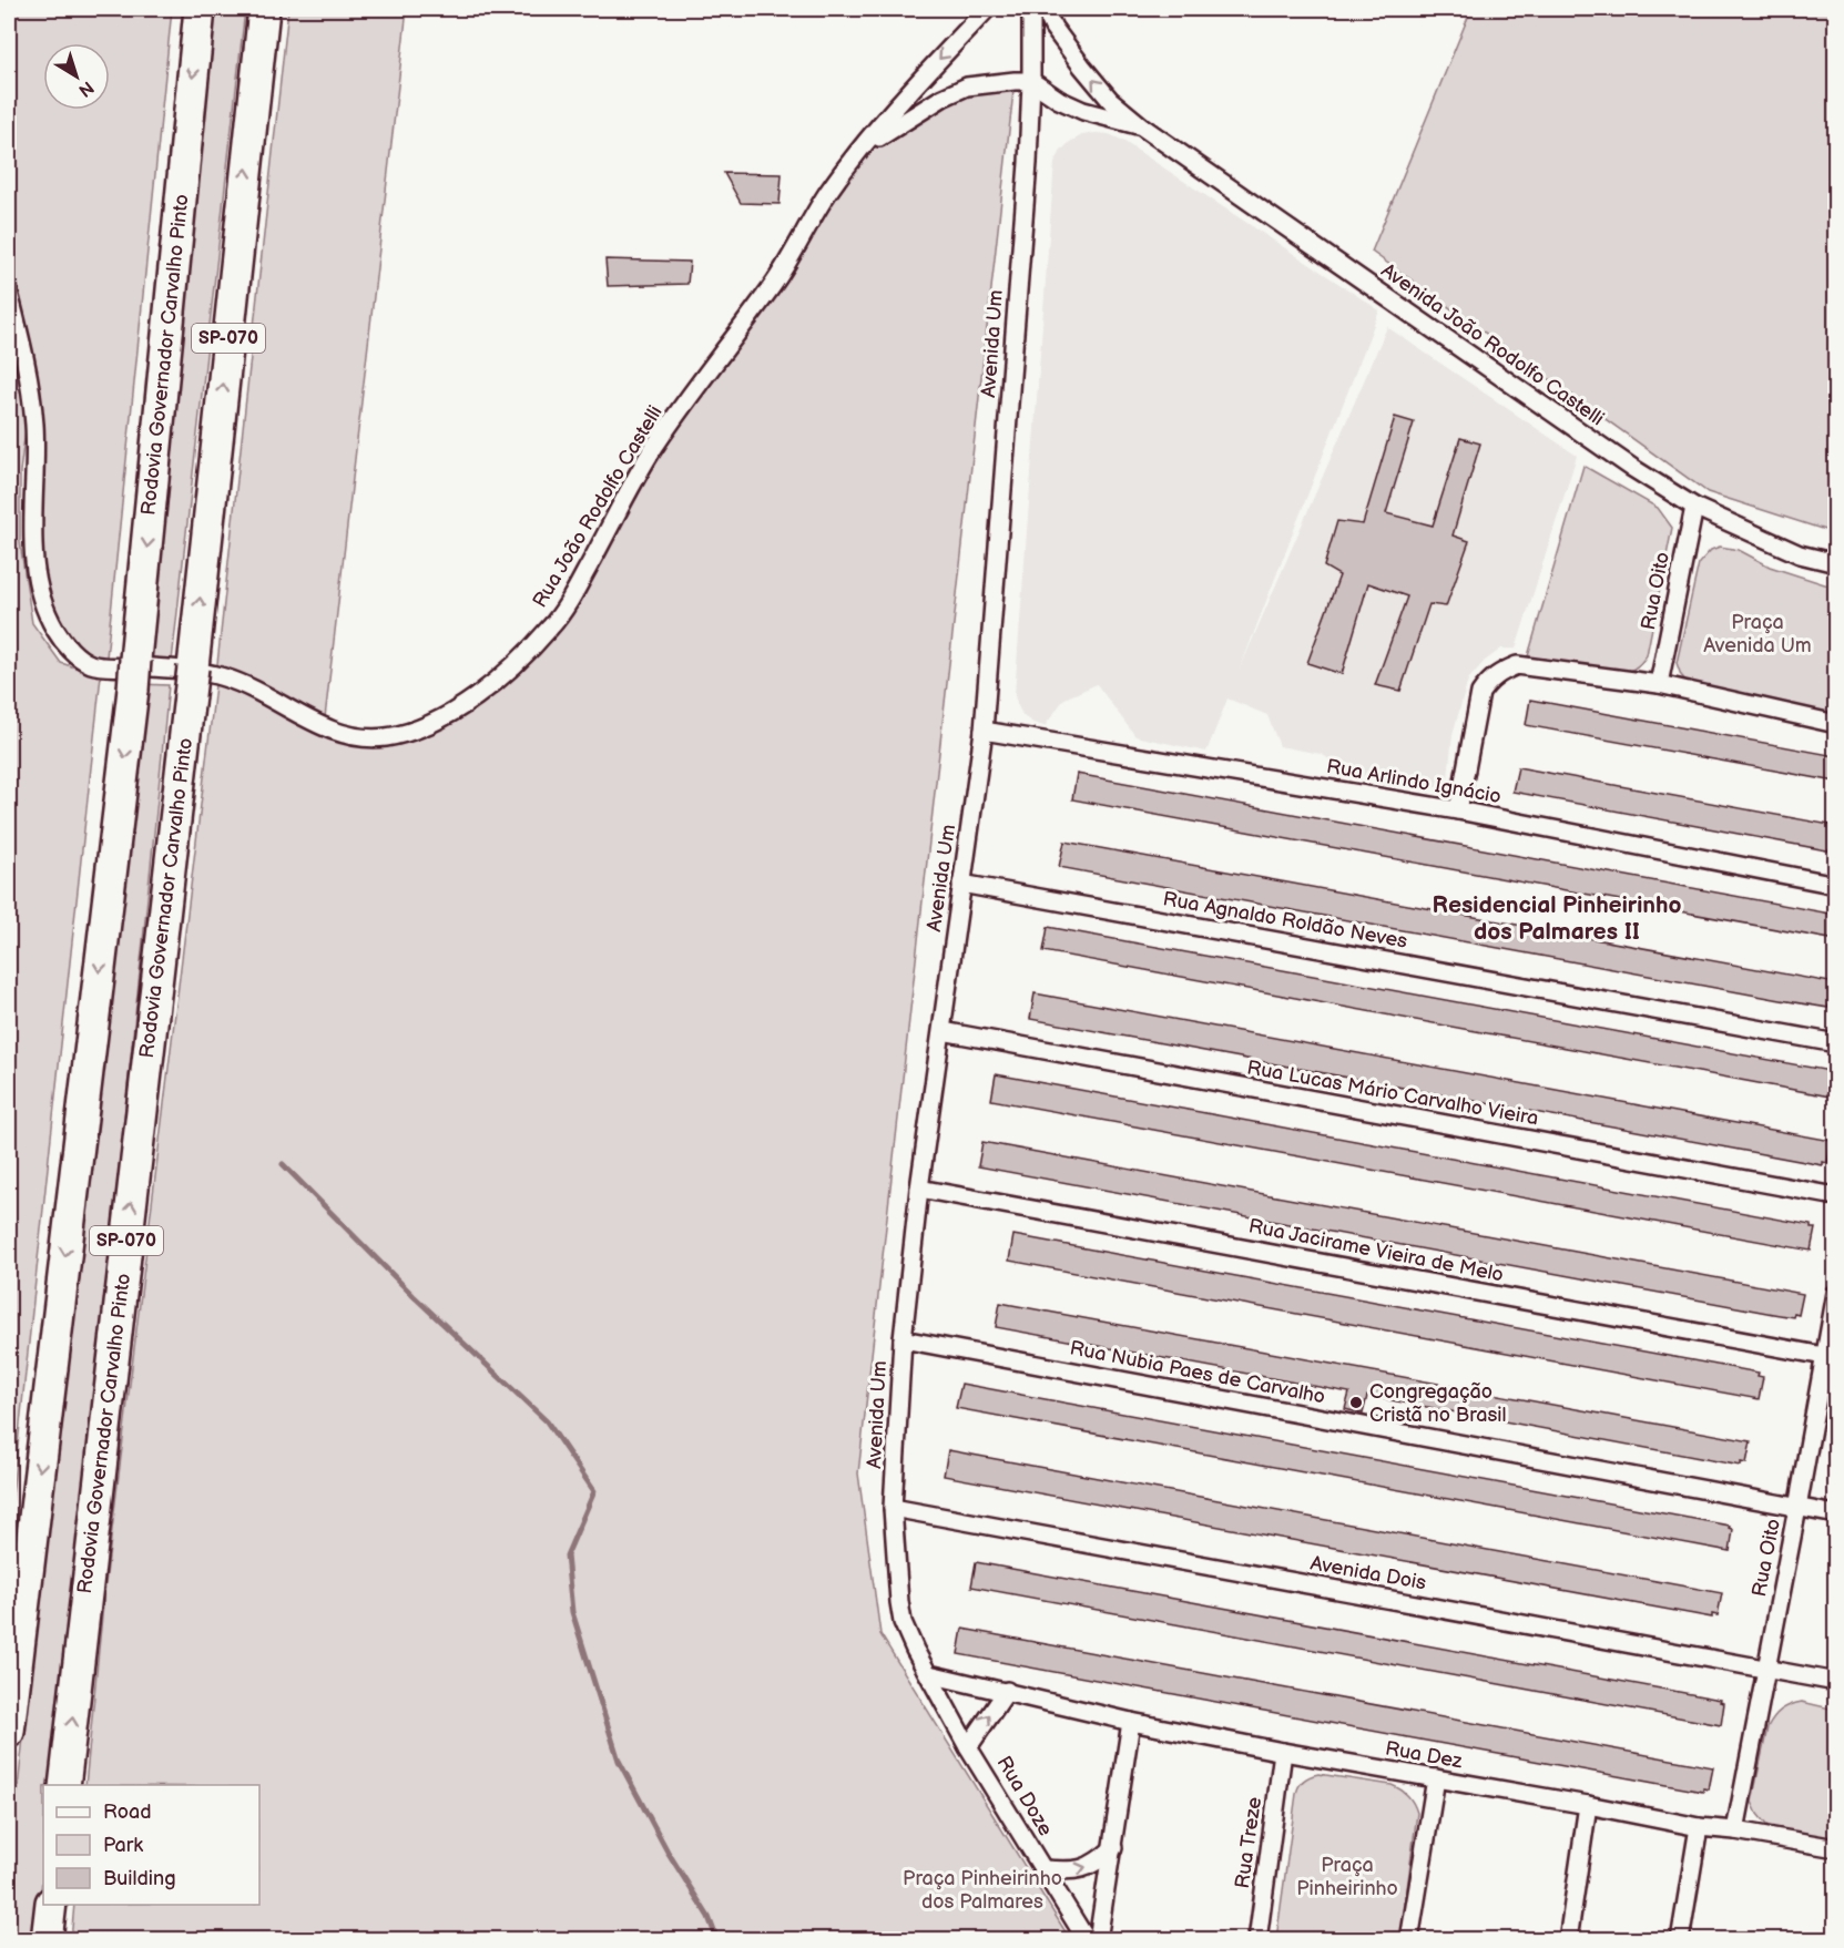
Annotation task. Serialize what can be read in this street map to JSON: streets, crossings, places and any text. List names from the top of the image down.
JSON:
{
  "streets": {
    "highway": ["SP-070", "Rodovia Governador Carvalho Pinto"],
    "street": [
      "Avenida Um",
      "Avenida João Rodolfo Castelli",
      "Rua João Rodolfo Castelli",
      "Rua Oito",
      "Rua Arlindo Ignácio",
      "Rua Agnaldo Roldão Neves",
      "Rua Lucas Mário Carvalho Vieira",
      "Rua Jacirame Vieira de Melo",
      "Rua Nubia Paes de Carvalho",
      "Avenida Dois",
      "Rua Dez",
      "Rua Doze",
      "Rua Treze"
    ]
  },
  "crossings": [
    ["Avenida Um", "Rua Arlindo Ignácio"],
    ["Avenida Um", "Rua Agnaldo Roldão Neves"],
    ["Avenida Um", "Rua Lucas Mário Carvalho Vieira"],
    ["Avenida Um", "Rua Jacirame Vieira de Melo"],
    ["Avenida Um", "Rua Nubia Paes de Carvalho"],
    ["Avenida Um", "Avenida Dois"],
    ["Avenida Um", "Rua Dez"],
    ["Avenida Um", "Rua Doze"],
    ["Avenida João Rodolfo Castelli", "Rua Oito"],
    ["Rua Oito", "Rua Jacirame Vieira de Melo"],
    ["Rua Oito", "Rua Nubia Paes de Carvalho"],
    ["Rua Oito", "Avenida Dois"],
    ["Rua Oito", "Rua Dez"],
    ["Rua Dez", "Rua Doze"],
    ["Rua Dez", "Rua Treze"]
  ],
  "districts": ["Residencial Pinheirinho dos Palmares II"],
  "parks": ["Praça Avenida Um", "Praça Pinheirinho", "Praça Pinheirinho dos Palmares"],
  "places": ["Congregação Cristã no Brasil"],
  "legend": ["Road", "Park", "Building"],
  "north": "bottom right"
}
